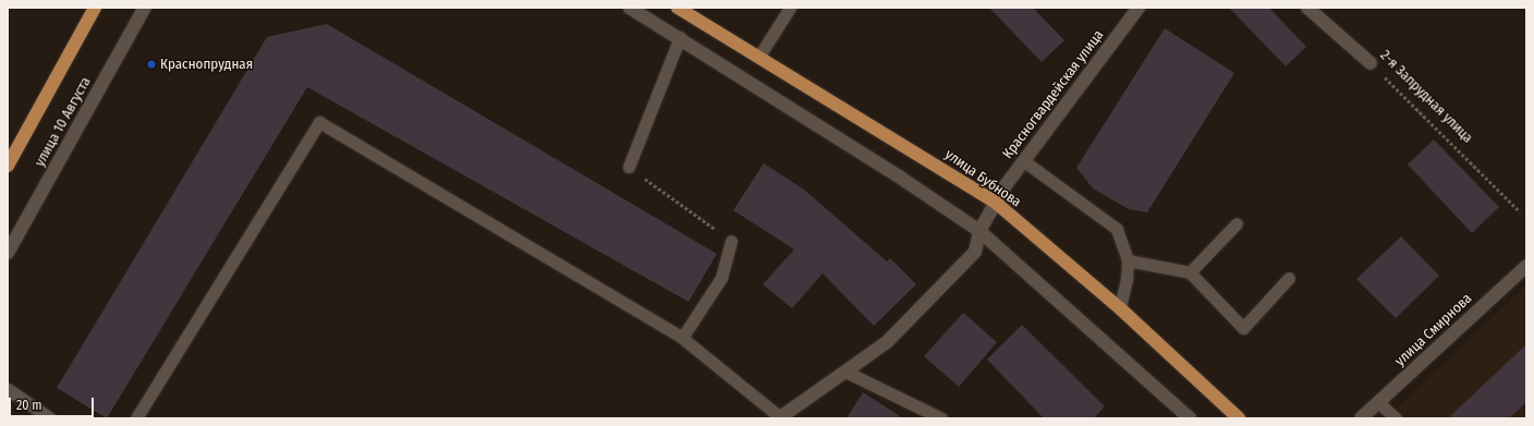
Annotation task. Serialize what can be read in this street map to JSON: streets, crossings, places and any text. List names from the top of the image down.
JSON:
{
  "streets": {
    "highway": ["улица 10 Августа", "улица Бубнова"],
    "main road": ["Красногвардейская улица", "2-я Запрудная улица", "улица Смирнова"]
  },
  "crossings": [
    ["Красногвардейская улица", "улица Бубнова"]
  ],
  "places": ["Краснопрудная"],
  "scale_bar": "20 m"
}
